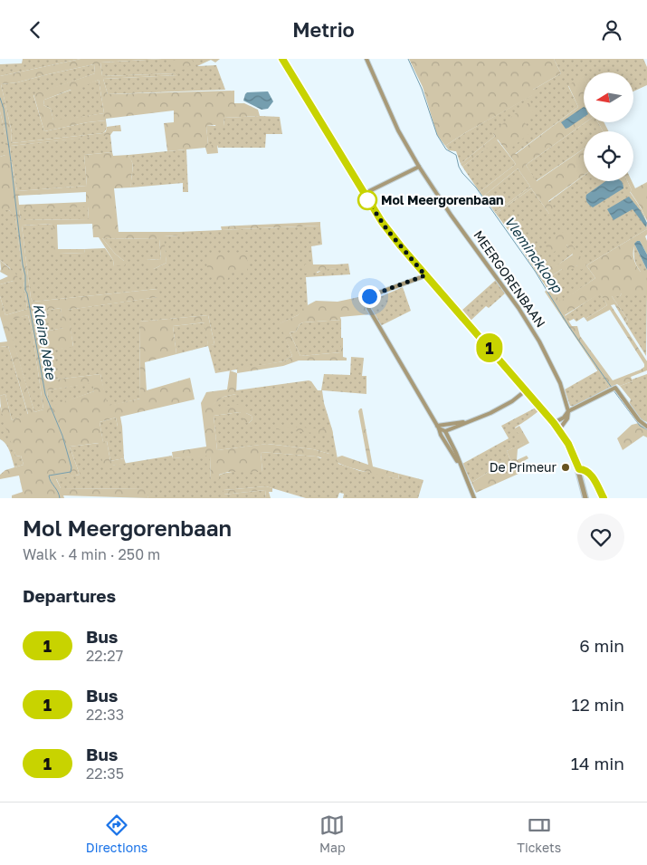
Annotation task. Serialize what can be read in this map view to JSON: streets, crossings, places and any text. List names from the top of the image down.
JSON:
{
  "streets": {
    "street": ["MEERGORENBAAN"]
  },
  "water": ["Vleminckloop", "Kleine Nete"],
  "places": ["Mol Meergorenbaan", "De Primeur"],
  "lines": ["bus line 1"],
  "north": "left",
  "page": {
    "header": "Metrio",
    "on_map": "1",
    "heading": [
      ["Mol Meergorenbaan", "Walk · 4 min · 250 m"],
      "Departures"
    ],
    "list": [
      {
        "mark": "1",
        "name": "Bus",
        "note": "22:27",
        "value": "6 min"
      },
      {
        "mark": "1",
        "name": "Bus",
        "note": "22:33",
        "value": "12 min"
      },
      {
        "mark": "1",
        "name": "Bus",
        "note": "22:35",
        "value": "14 min"
      }
    ],
    "tabs": ["Directions", "Map", "Tickets"]
  }
}
